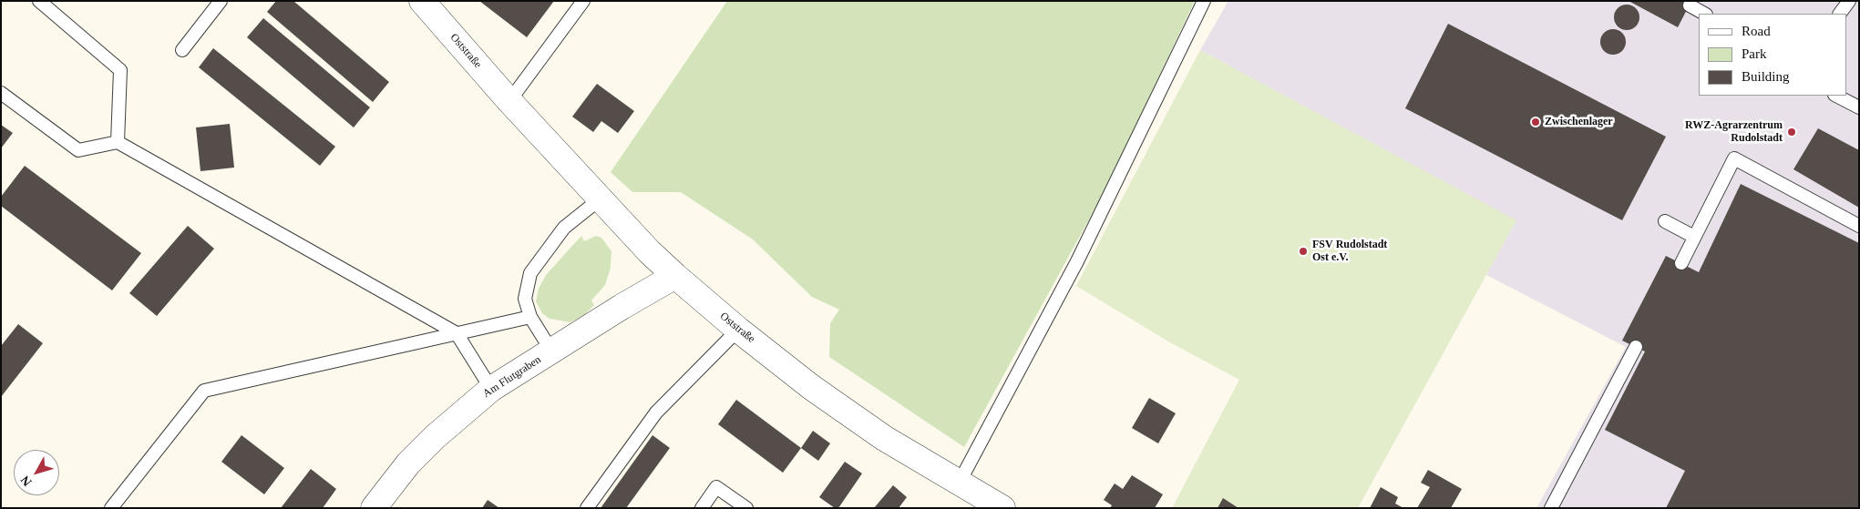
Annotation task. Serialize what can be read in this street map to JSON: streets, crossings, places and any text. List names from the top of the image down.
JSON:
{
  "streets": {
    "street": ["Oststraße", "Am Flutgraben"]
  },
  "crossings": [
    ["Oststraße", "Am Flutgraben"]
  ],
  "places": ["Zwischenlager", "RWZ-Agrarzentrum Rudolstadt", "FSV Rudolstadt Ost e.V."],
  "legend": ["Road", "Park", "Building"],
  "north": "bottom left"
}
